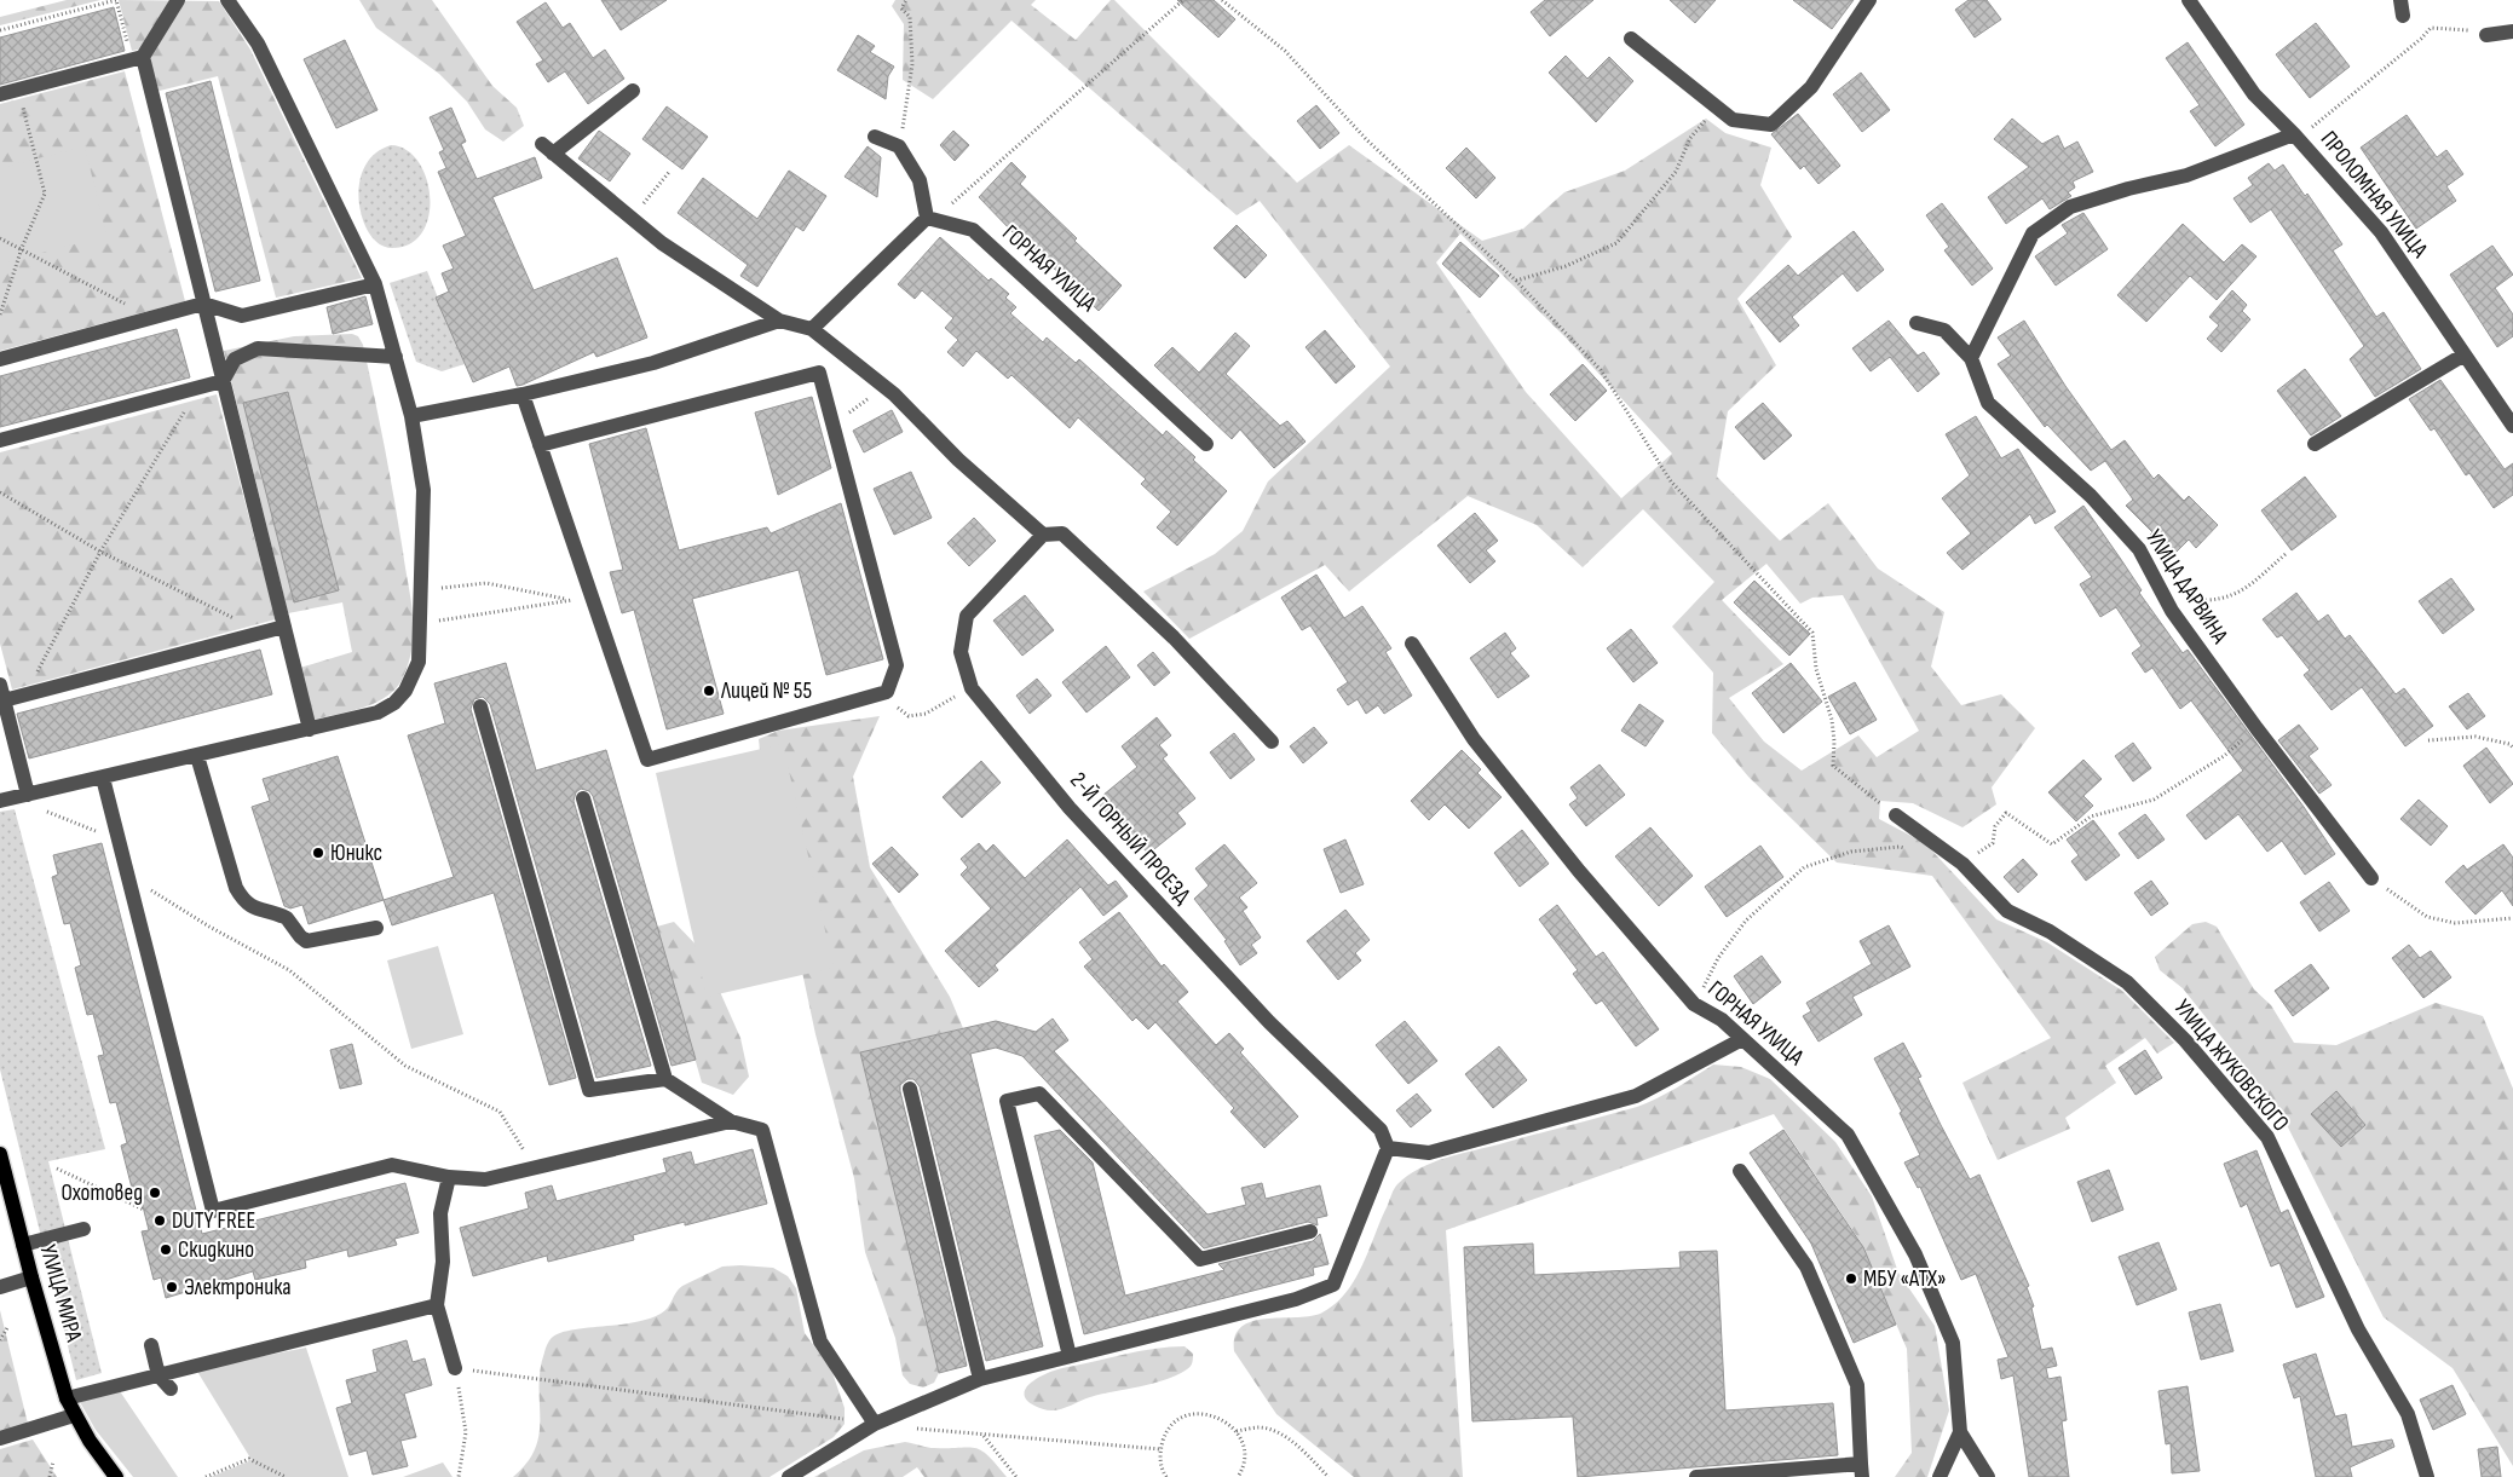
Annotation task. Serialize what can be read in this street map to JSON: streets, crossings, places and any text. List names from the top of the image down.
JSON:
{
  "streets": {
    "main road": ["УЛИЦА МИРА"],
    "street": [
      "ПРОЛОМНАЯ УЛИЦА",
      "ГОРНАЯ УЛИЦА",
      "УЛИЦА ДАРВИНА",
      "2-Й ГОРНЫЙ ПРОЕЗД",
      "УЛИЦА ЖУКОВСКОГО"
    ]
  },
  "places": [
    "Лицей № 55",
    "Юникс",
    "Охотовед",
    "DUTY FREE",
    "Скидкино",
    "МБУ «АТХ»",
    "Электроника"
  ]
}
